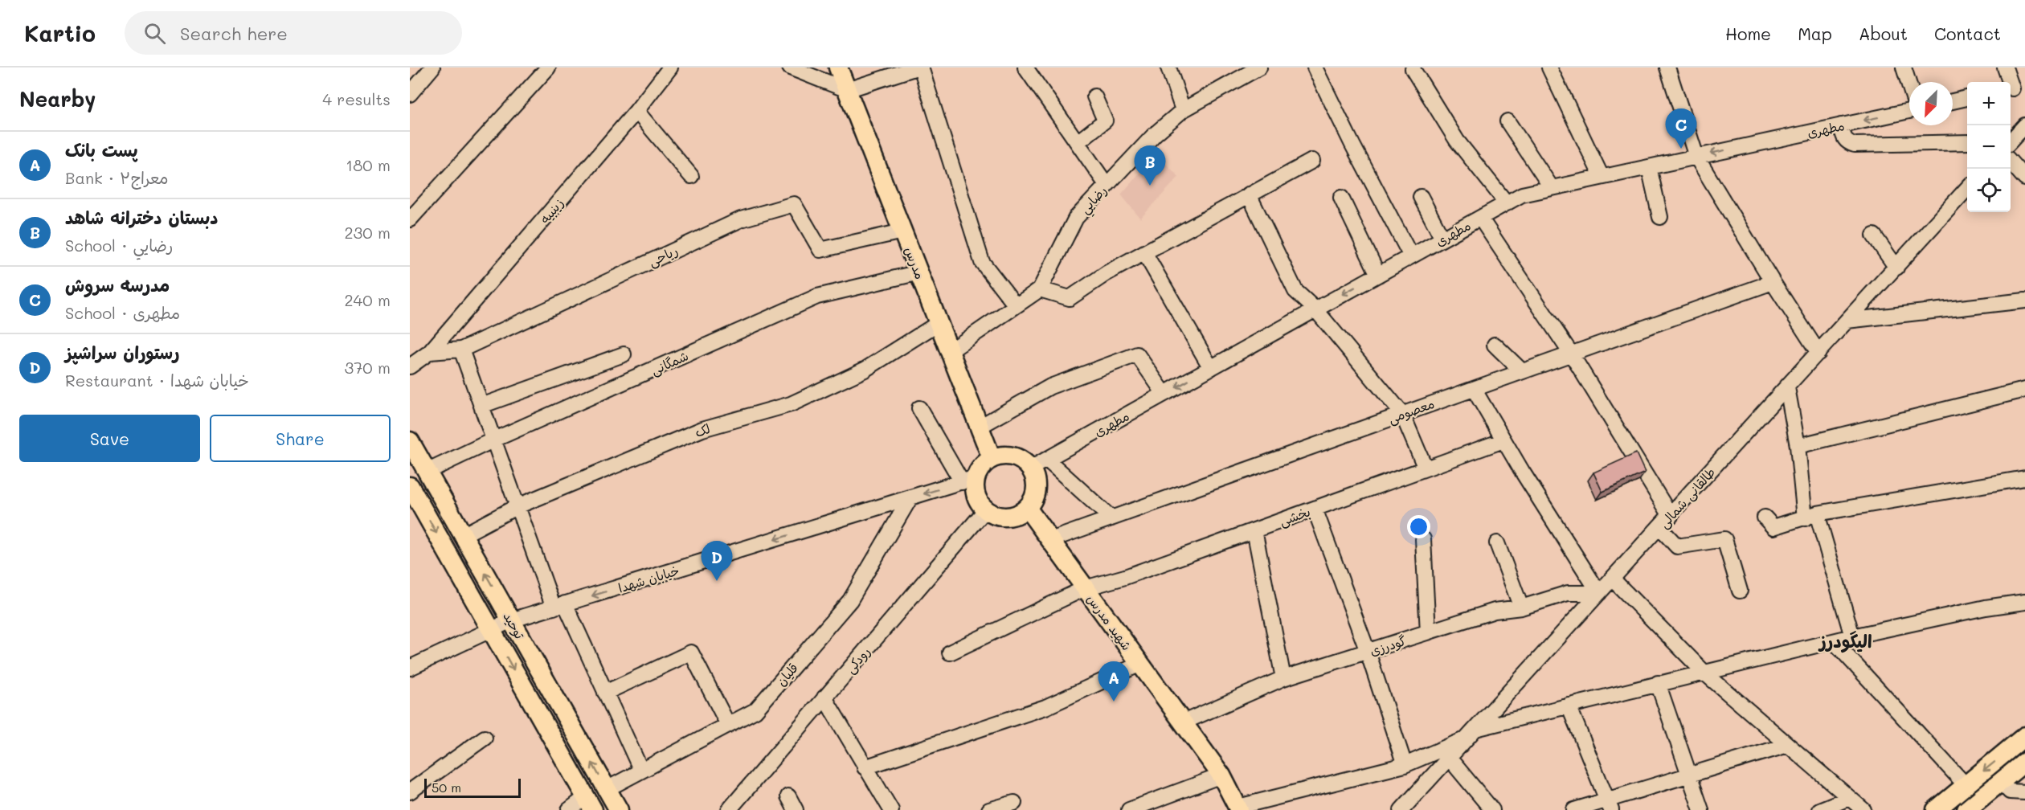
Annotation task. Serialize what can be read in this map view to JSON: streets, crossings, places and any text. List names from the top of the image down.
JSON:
{
  "streets": {
    "main road": ["مدرس", "شهید مدرس", "توحید"],
    "street": [
      "مطهری",
      "رضایي",
      "زینبیه",
      "ریاحی",
      "شمگانی",
      "معصومی",
      "لک",
      "طالقانی شمالی",
      "بخشی",
      "خیابان شهدا",
      "گودرزی",
      "رودکی",
      "قلیان"
    ]
  },
  "crossings": [
    ["مطهری", "مدرس"],
    ["مطهری", "خیابان شهدا"],
    ["مطهری", "شهید مدرس"],
    ["مطهری", "رودکی"],
    ["رضایي", "مدرس"],
    ["زینبیه", "ریاحی"],
    ["ریاحی", "مدرس"],
    ["مدرس", "شمگانی"],
    ["مدرس", "لک"],
    ["مدرس", "خیابان شهدا"],
    ["مدرس", "شهید مدرس"],
    ["مدرس", "رودکی"],
    ["شمگانی", "توحید"],
    ["معصومی", "شهید مدرس"],
    ["لک", "توحید"],
    ["طالقانی شمالی", "گودرزی"],
    ["بخشی", "شهید مدرس"],
    ["خیابان شهدا", "شهید مدرس"],
    ["خیابان شهدا", "توحید"],
    ["خیابان شهدا", "رودکی"],
    ["خیابان شهدا", "قلیان"],
    ["شهید مدرس", "گودرزی"],
    ["شهید مدرس", "رودکی"],
    ["توحید", "قلیان"]
  ],
  "one_way": ["مطهری", "خیابان شهدا"],
  "districts": ["الیگودرز"],
  "scale_bar": "50 m",
  "north": "bottom left",
  "page": {
    "header": "Kartio",
    "search": "Search here",
    "nav": [
      "Home",
      "Map",
      "About",
      "Contact"
    ],
    "heading": ["Nearby", "4 results"],
    "map_buttons": ["+", "−"],
    "pins": [
      "C",
      "B",
      "D",
      "A"
    ],
    "list": [
      {
        "mark": "A",
        "name": "پست بانک",
        "note": "Bank · معراج۲",
        "value": "180 m"
      },
      {
        "mark": "B",
        "name": "دبستان دخترانه شاهد",
        "note": "School · رضایي",
        "value": "230 m"
      },
      {
        "mark": "C",
        "name": "مدرسه سروش",
        "note": "School · مطهری",
        "value": "240 m"
      },
      {
        "mark": "D",
        "name": "رستوران سراشپز",
        "note": "Restaurant · خیابان شهدا",
        "value": "370 m"
      }
    ],
    "buttons": ["Save", "Share"],
    "scale": "50 m"
  }
}
